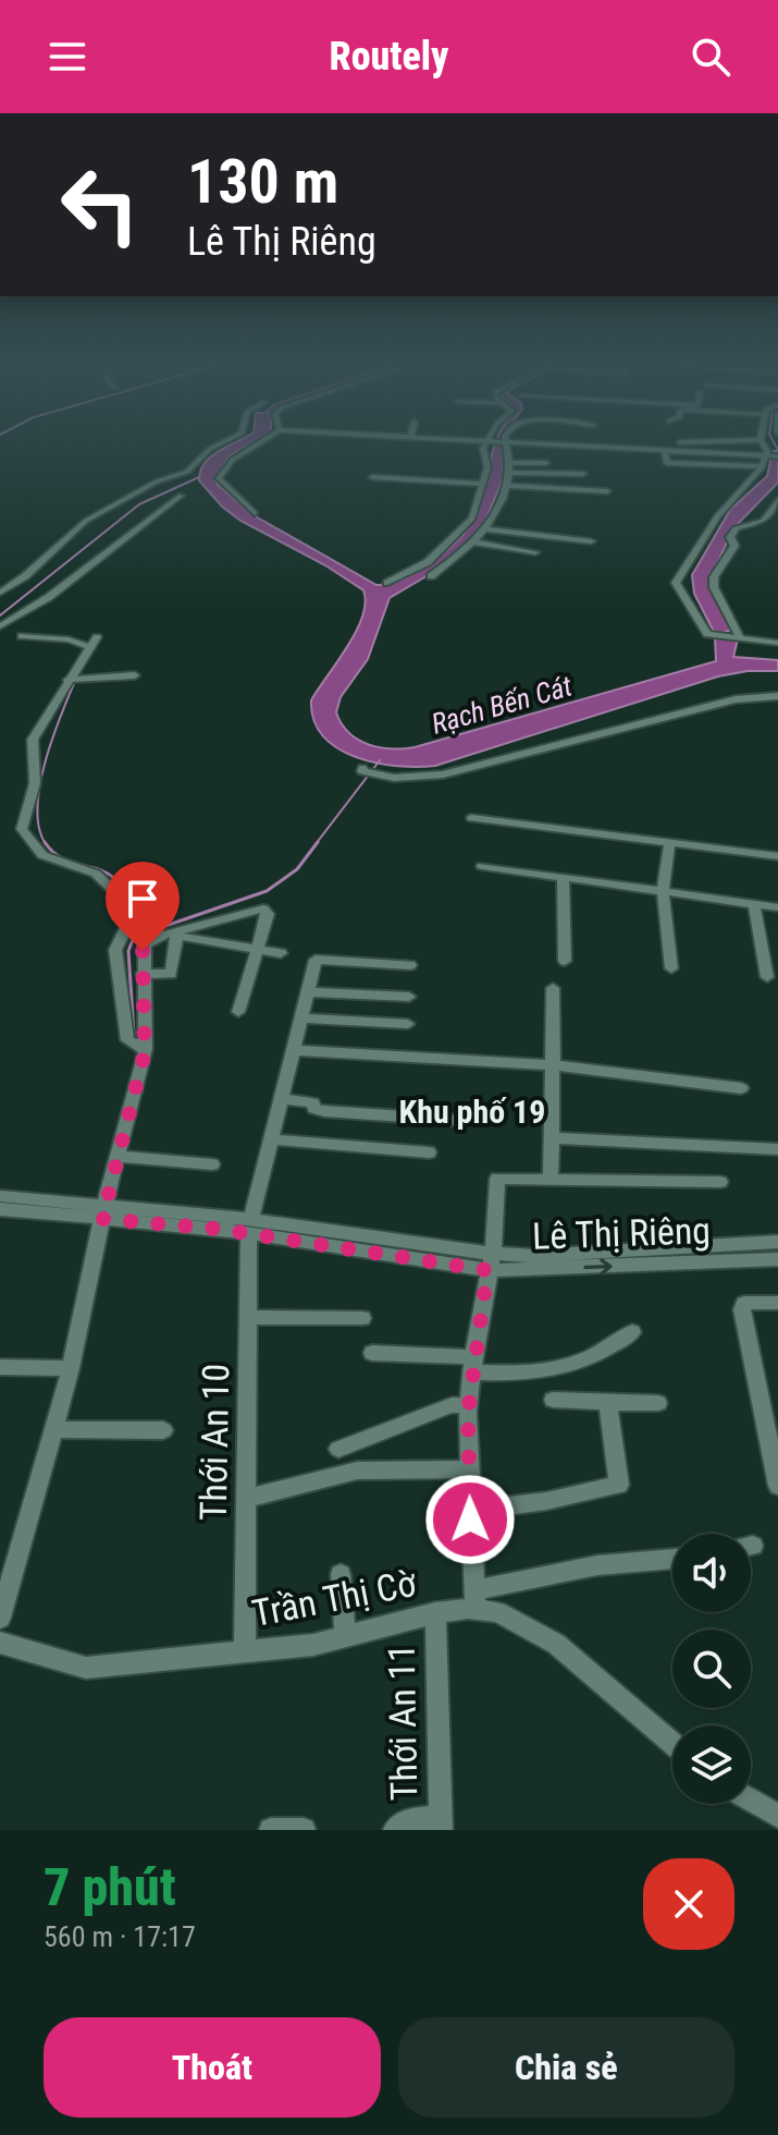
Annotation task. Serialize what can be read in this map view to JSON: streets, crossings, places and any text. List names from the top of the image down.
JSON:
{
  "streets": {
    "street": [
      "Lê Thị Riêng",
      "Thới An 10",
      "Trần Thị Cờ",
      "Thới An 11"
    ]
  },
  "crossings": [
    ["Lê Thị Riêng", "Thới An 10"],
    ["Thới An 10", "Trần Thị Cờ"],
    ["Trần Thị Cờ", "Thới An 11"]
  ],
  "districts": ["Khu phố 19"],
  "water": ["Rạch Bến Cát"],
  "page": {
    "header": "Routely",
    "turn": ["130 m", "Lê Thị Riêng"],
    "heading": ["7 phút", "560 m · 17:17"],
    "buttons": ["Thoát", "Chia sẻ"]
  }
}
